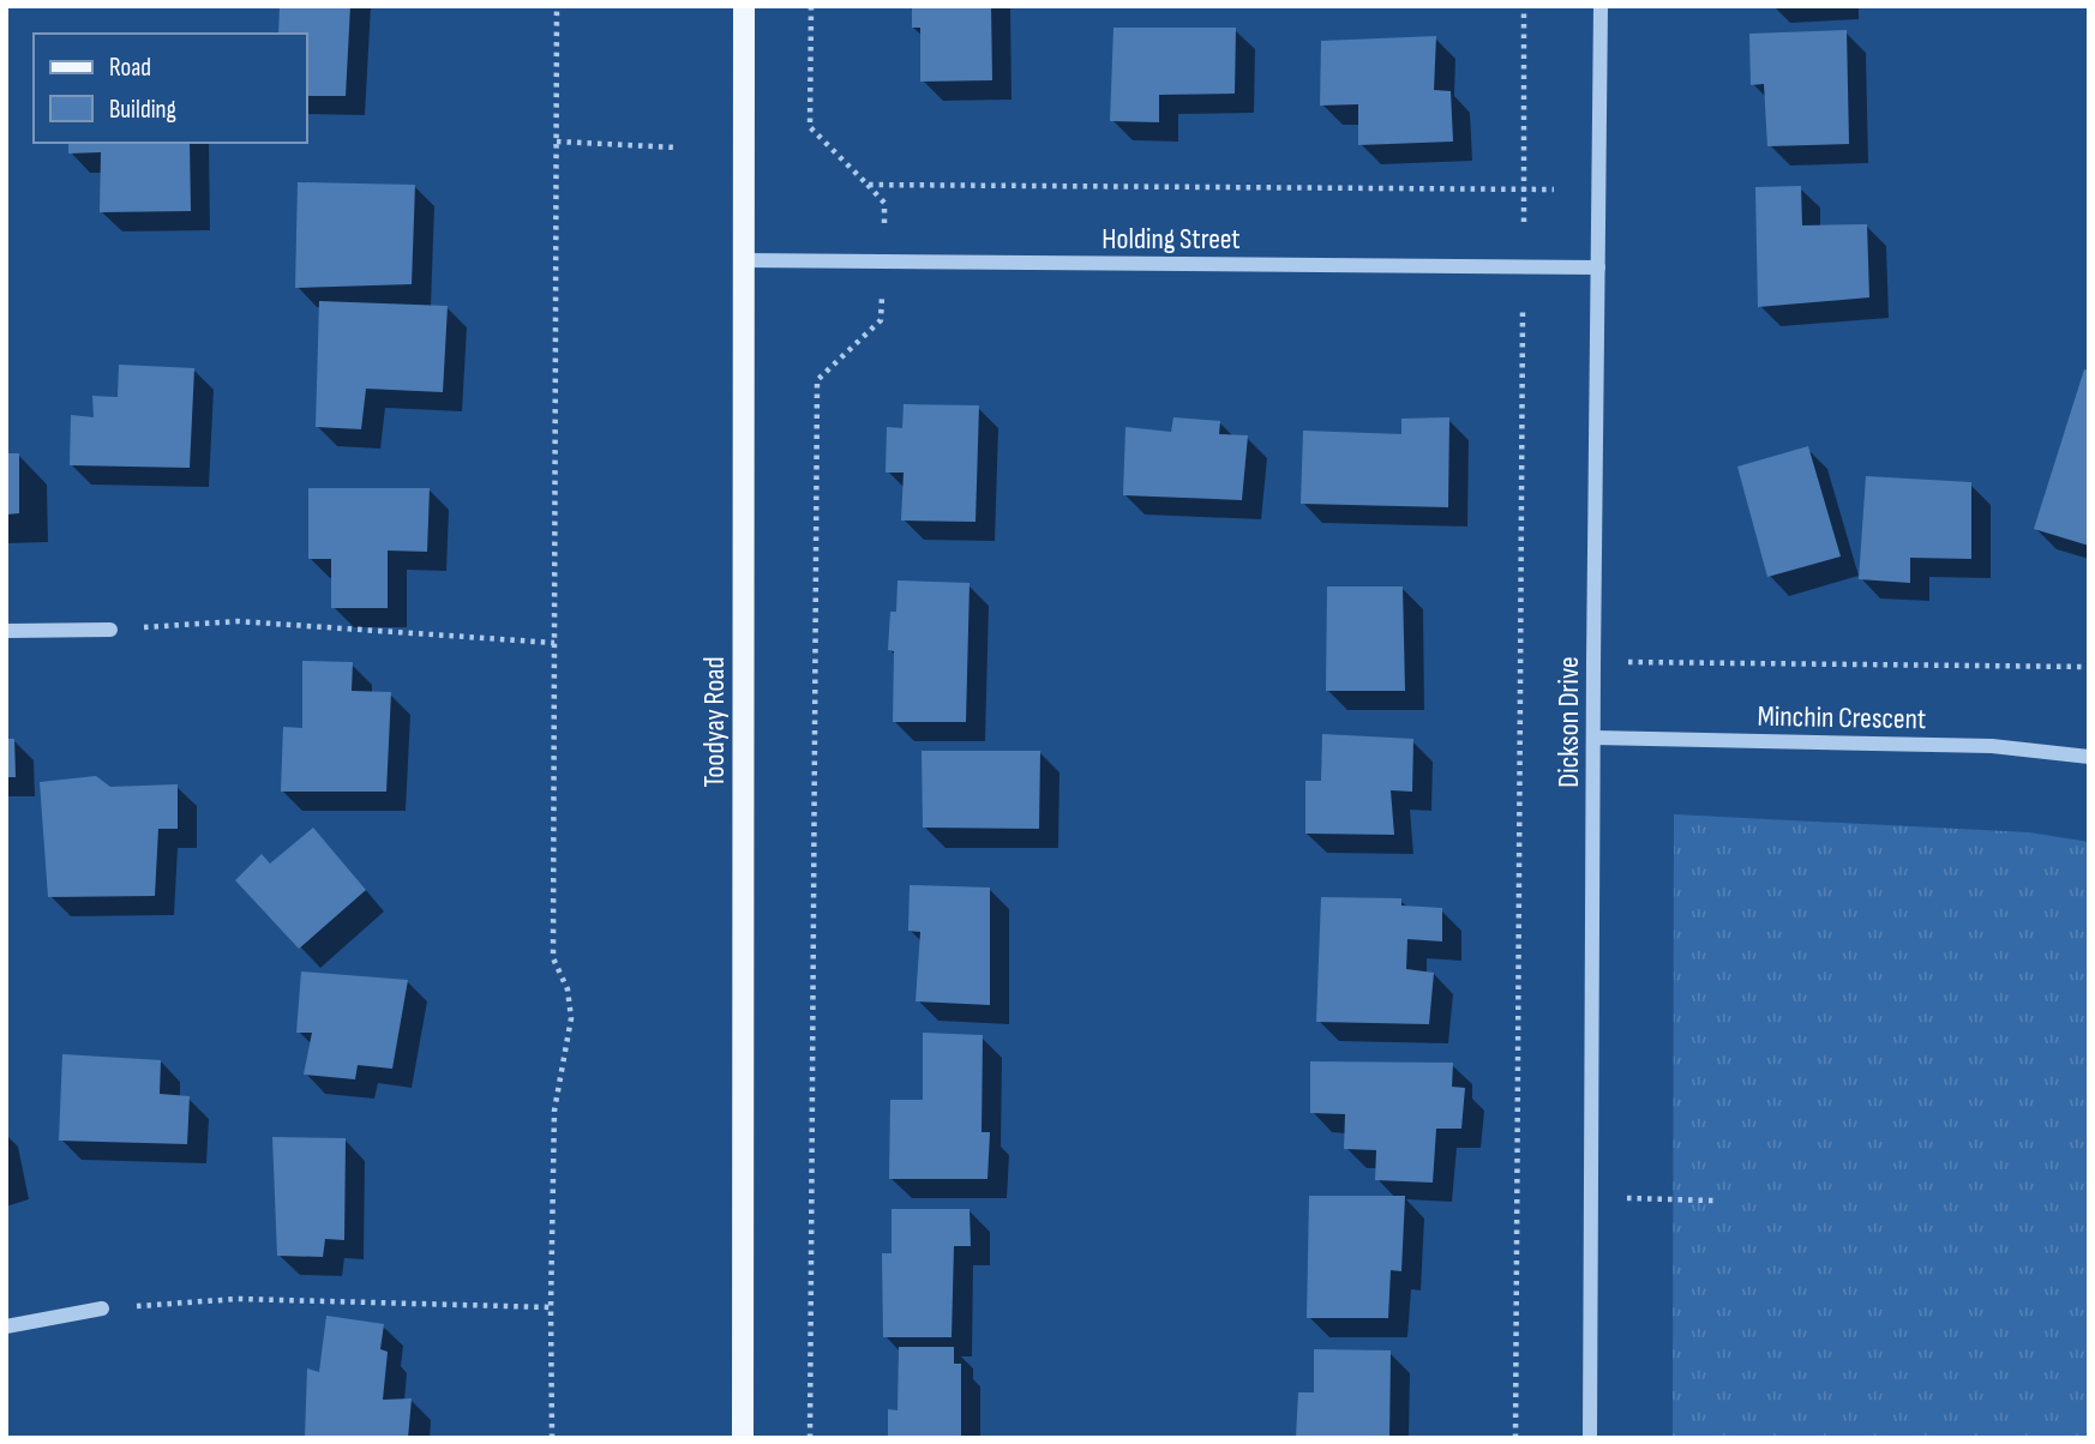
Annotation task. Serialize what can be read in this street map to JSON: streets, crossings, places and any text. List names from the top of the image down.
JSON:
{
  "streets": {
    "main road": ["Toodyay Road"],
    "street": ["Holding Street", "Minchin Crescent", "Dickson Drive"]
  },
  "crossings": [
    ["Holding Street", "Toodyay Road"],
    ["Holding Street", "Dickson Drive"],
    ["Minchin Crescent", "Dickson Drive"]
  ],
  "legend": ["Road", "Building"]
}
